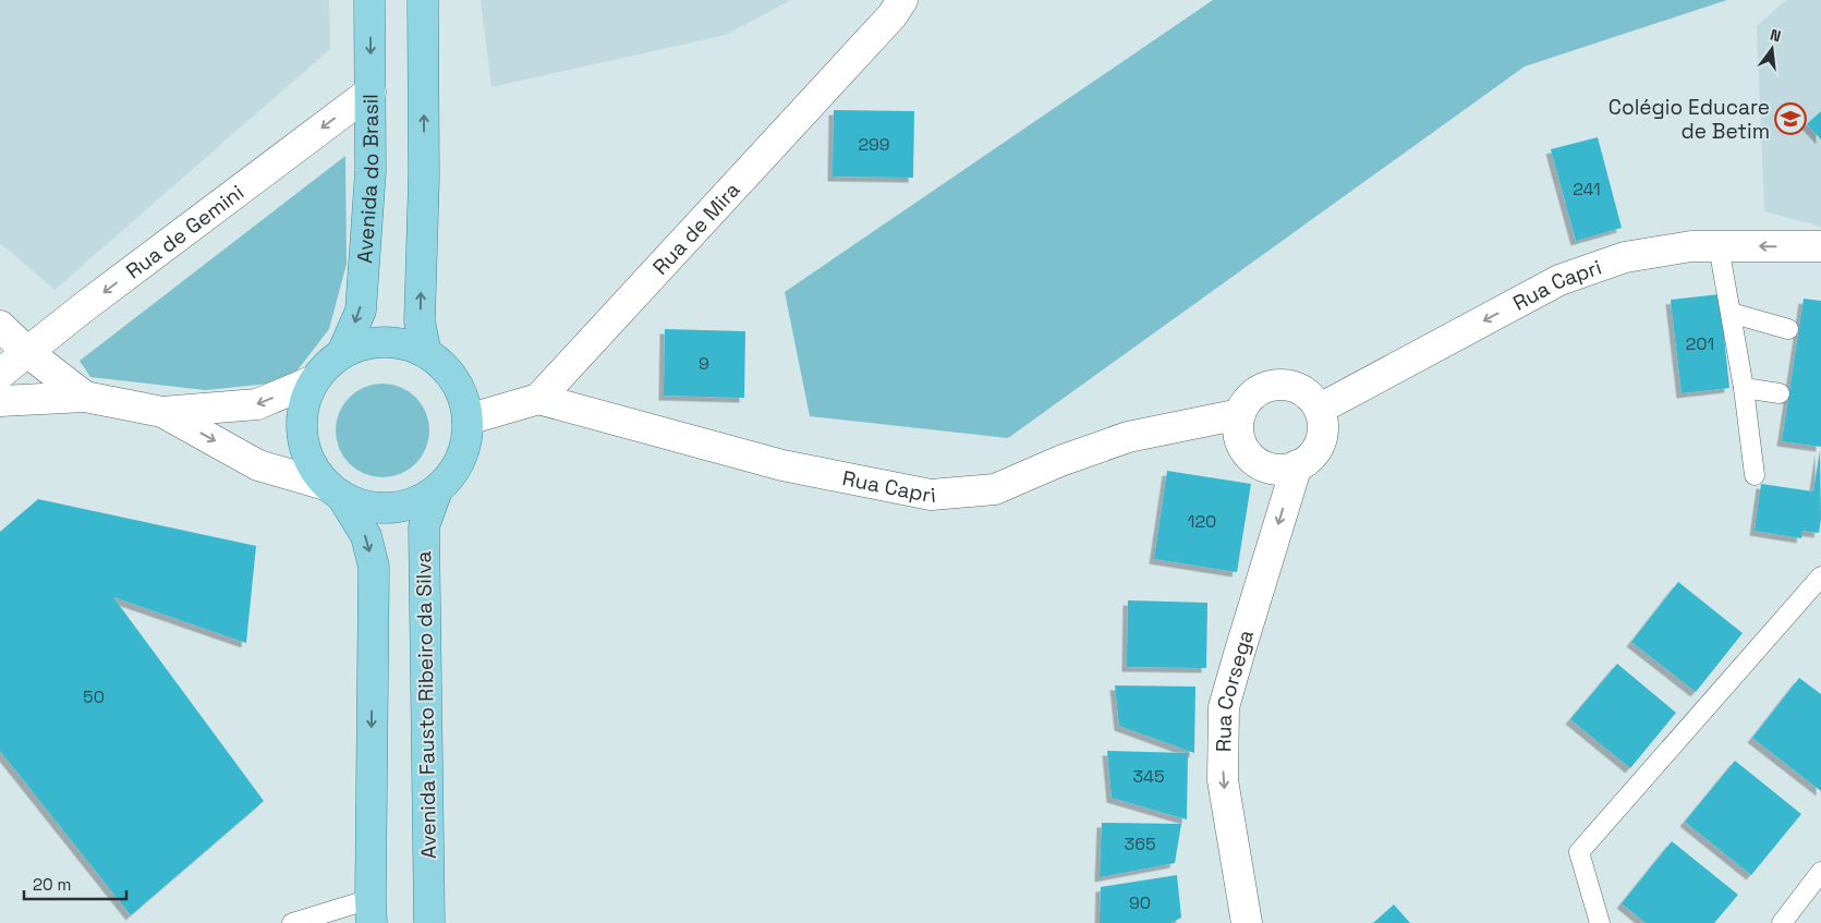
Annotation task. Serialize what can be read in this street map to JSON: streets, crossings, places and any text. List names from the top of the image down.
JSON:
{
  "streets": {
    "main road": ["Avenida do Brasil", "Avenida Fausto Ribeiro da Silva"],
    "street": [
      "Rua de Mira",
      "Rua de Gemini",
      "Rua Capri",
      "Rua Corsega"
    ]
  },
  "crossings": [
    ["Avenida do Brasil", "Rua de Gemini"],
    ["Avenida do Brasil", "Avenida Fausto Ribeiro da Silva"],
    ["Rua de Mira", "Rua Capri"],
    ["Rua Capri", "Rua Corsega"]
  ],
  "one_way": ["Rua de Gemini", "Rua Capri", "Rua Corsega"],
  "places": {
    "school or university": ["Colégio Educare de Betim"]
  },
  "house_numbers": [
    "299",
    "241",
    "201",
    "9",
    "120",
    "50",
    "345",
    "365",
    "90"
  ],
  "scale_bar": "20 m",
  "north": "top"
}
